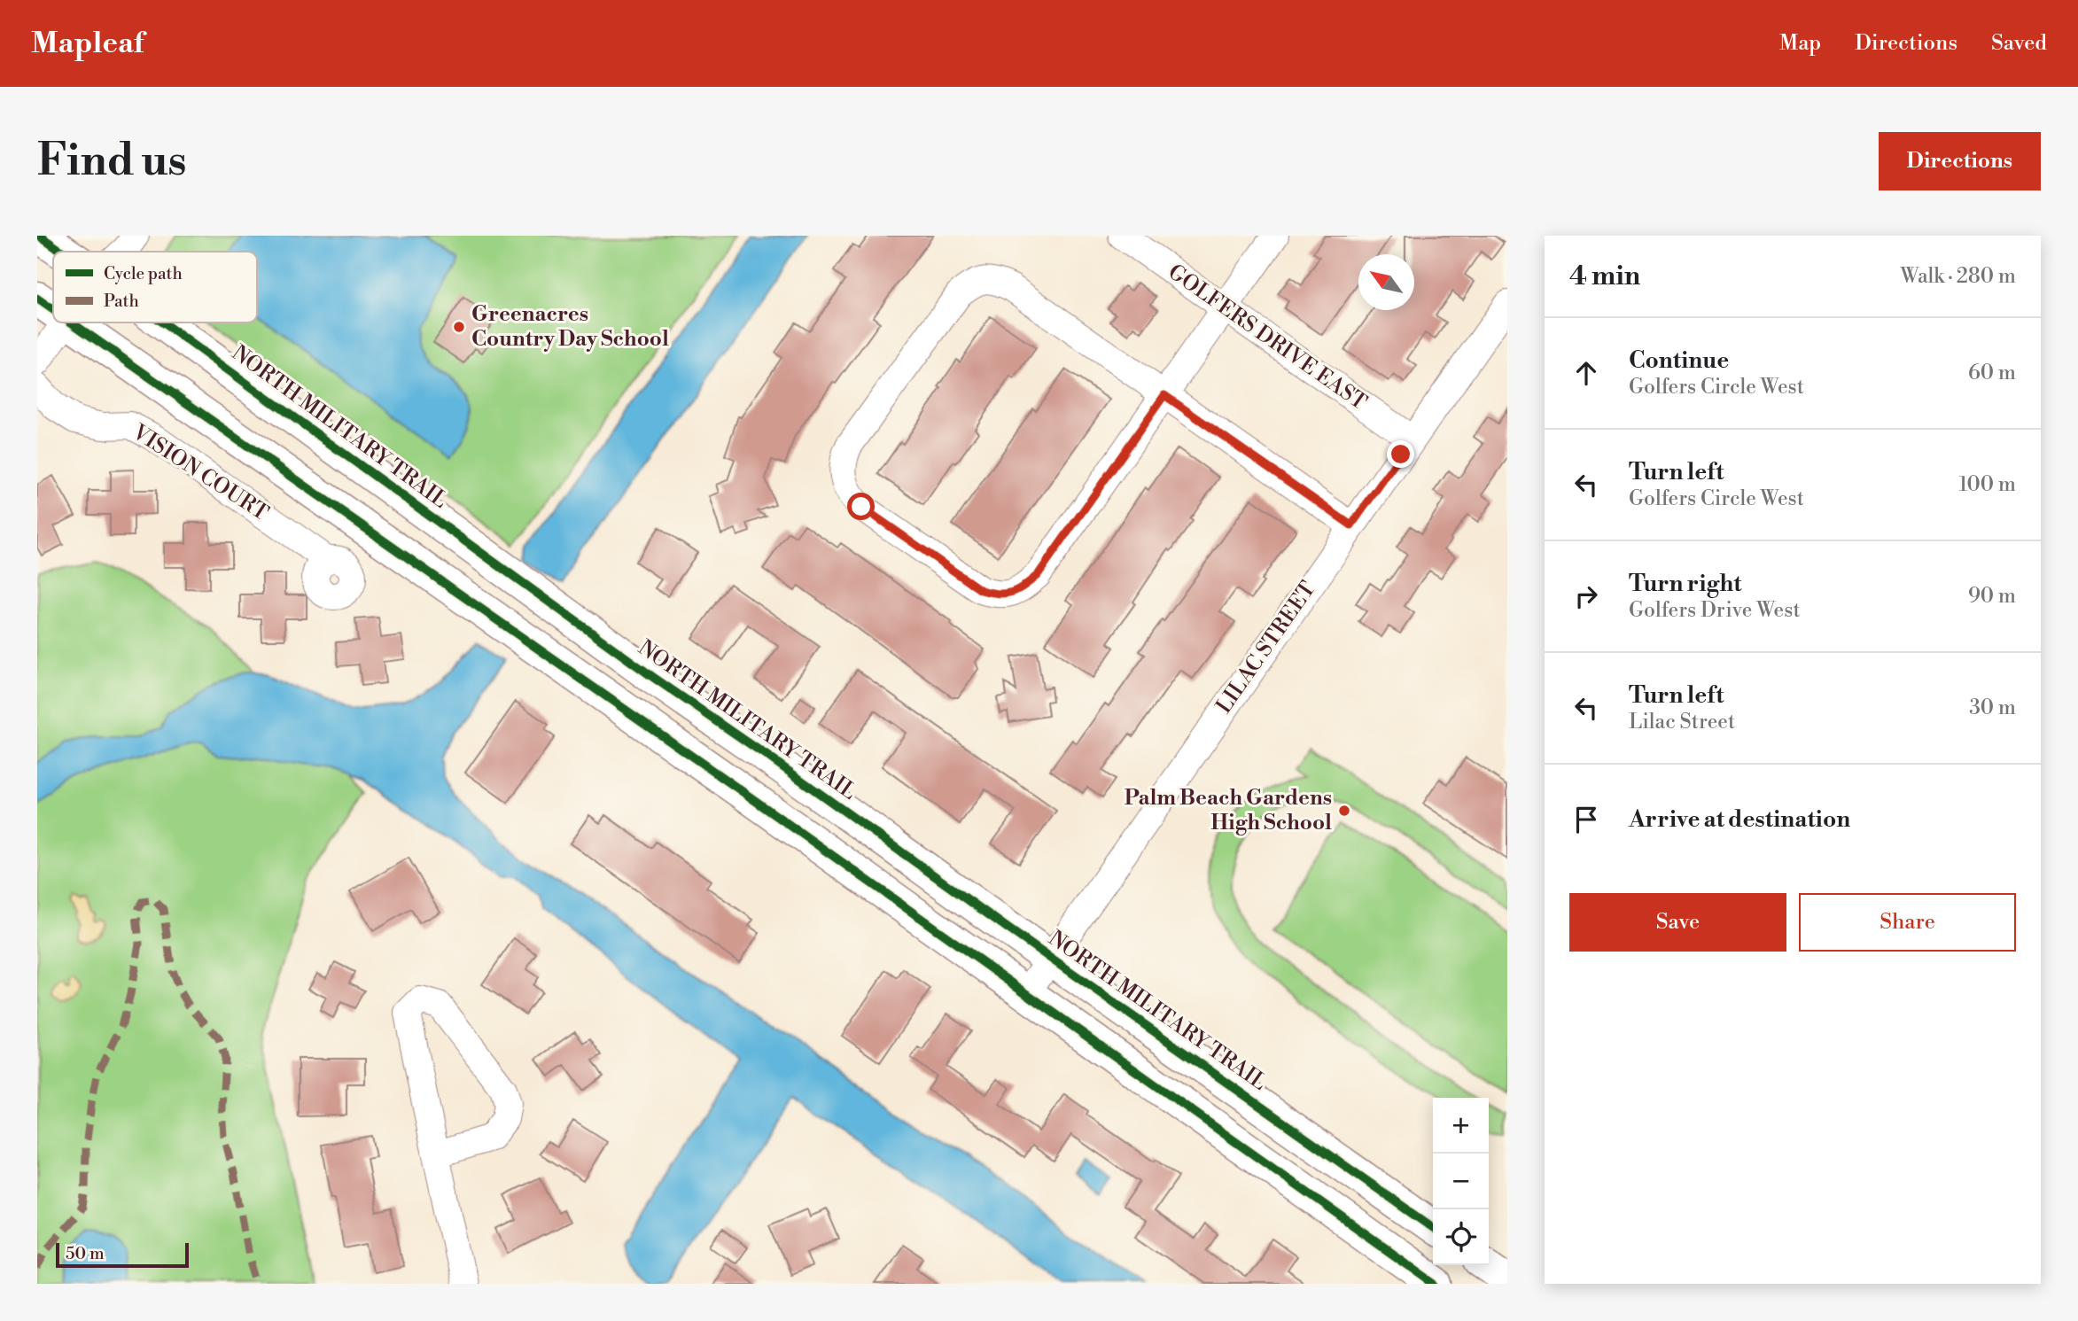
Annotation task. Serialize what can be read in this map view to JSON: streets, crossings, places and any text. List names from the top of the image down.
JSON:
{
  "streets": {
    "main road": ["NORTH MILITARY TRAIL"],
    "street": ["GOLFERS DRIVE EAST", "VISION COURT", "LILAC STREET"]
  },
  "crossings": [
    ["GOLFERS DRIVE EAST", "LILAC STREET"],
    ["NORTH MILITARY TRAIL", "LILAC STREET"]
  ],
  "places": ["Greenacres Country Day School", "Palm Beach Gardens High School"],
  "legend": ["Cycle path", "Path"],
  "scale_bar": "50 m",
  "north": "top left",
  "page": {
    "header": "Mapleaf",
    "nav": ["Map", "Directions", "Saved"],
    "buttons": [
      "Directions",
      ["Save", "Share"]
    ],
    "title": "Find us",
    "heading": ["4 min", "Walk · 280 m"],
    "list": [
      ["Continue", "Golfers Circle West", "60 m"],
      ["Turn left", "Golfers Circle West", "100 m"],
      ["Turn right", "Golfers Drive West", "90 m"],
      ["Turn left", "Lilac Street", "30 m"],
      "Arrive at destination"
    ],
    "map_buttons": ["+", "−"],
    "scale": "50 m"
  }
}
